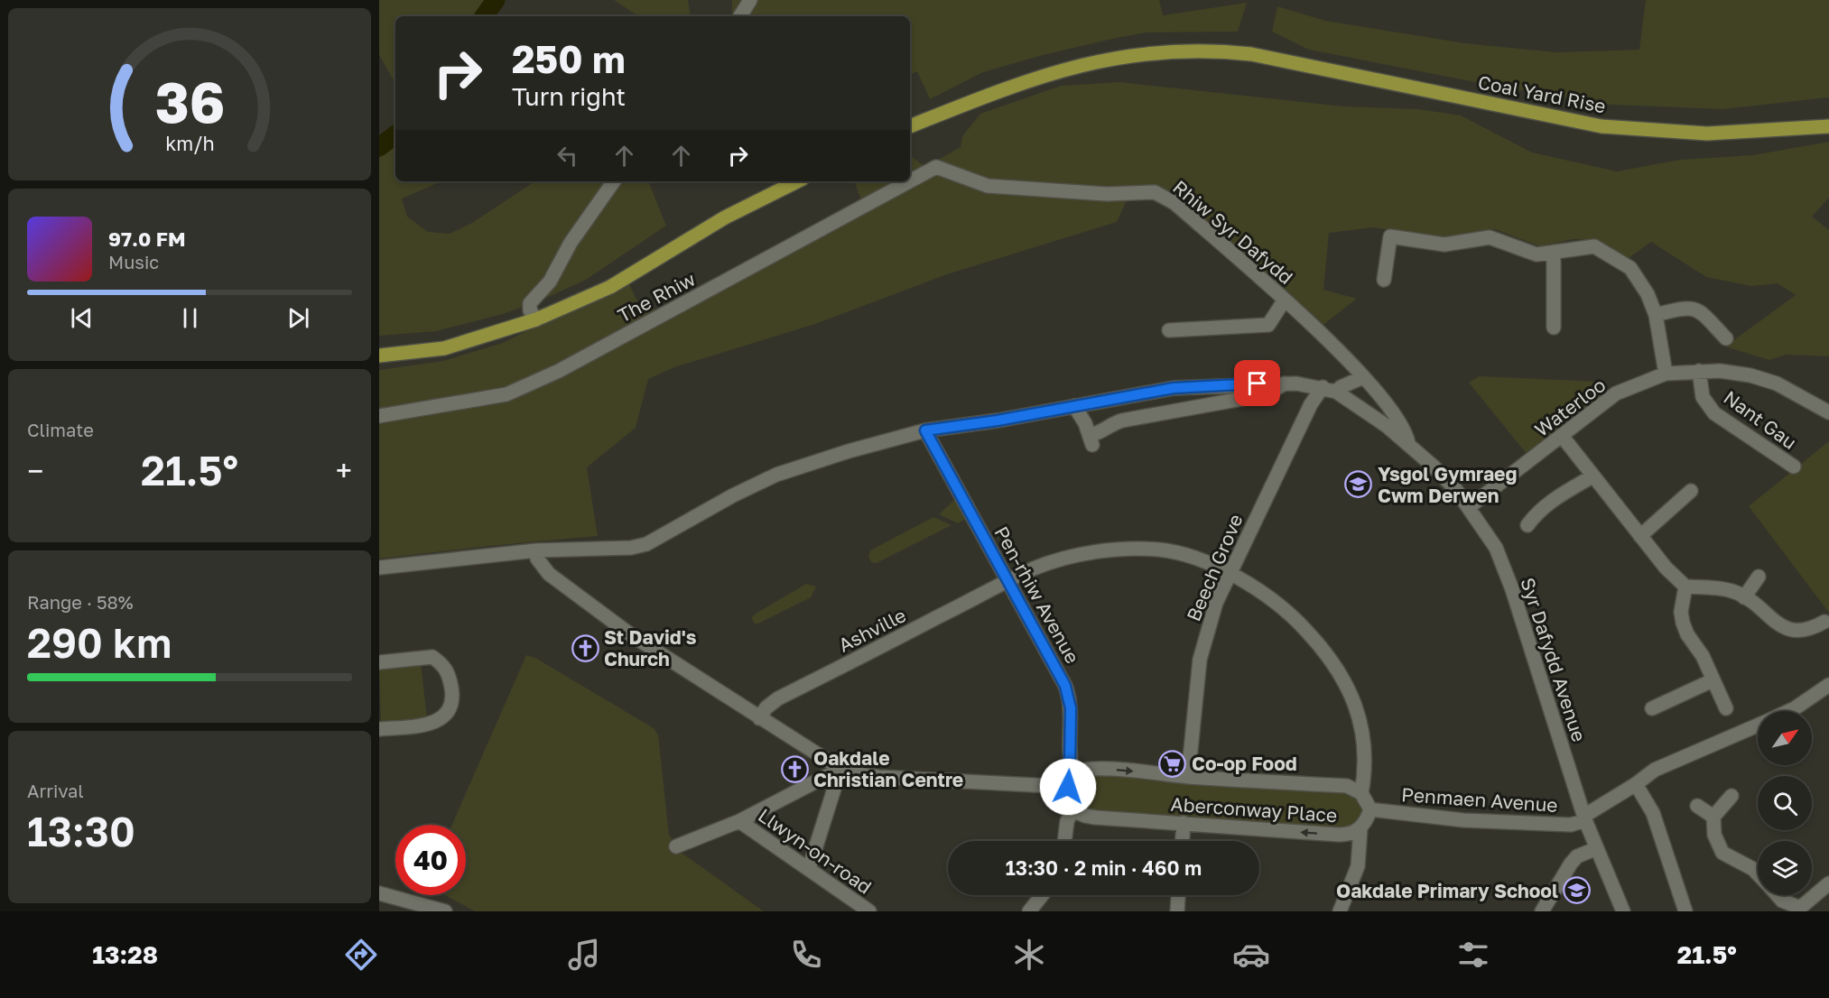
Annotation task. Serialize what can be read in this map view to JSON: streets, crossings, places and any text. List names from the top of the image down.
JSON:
{
  "streets": {
    "main road": ["Coal Yard Rise"],
    "street": [
      "Rhiw Syr Dafydd",
      "The Rhiw",
      "Waterloo",
      "Nant Gau",
      "Beech Grove",
      "Pen-rhiw Avenue",
      "Ashville",
      "Syr Dafydd Avenue",
      "Penmaen Avenue",
      "Aberconway Place",
      "Llwyn-on-road"
    ]
  },
  "crossings": [
    ["Rhiw Syr Dafydd", "The Rhiw"],
    ["Rhiw Syr Dafydd", "Syr Dafydd Avenue"],
    ["Waterloo", "Nant Gau"],
    ["Waterloo", "Syr Dafydd Avenue"],
    ["Beech Grove", "Ashville"],
    ["Beech Grove", "Syr Dafydd Avenue"],
    ["Beech Grove", "Aberconway Place"],
    ["Pen-rhiw Avenue", "Ashville"],
    ["Pen-rhiw Avenue", "Aberconway Place"],
    ["Ashville", "Aberconway Place"],
    ["Syr Dafydd Avenue", "Penmaen Avenue"],
    ["Penmaen Avenue", "Aberconway Place"]
  ],
  "places": {
    "school or university": ["Ysgol Gymraeg Cwm Derwen", "Oakdale Primary School"],
    "church": ["St David's Church", "Oakdale Christian Centre"],
    "supermarket": ["Co-op Food"]
  },
  "north": "top right",
  "page": {
    "turn": ["250 m", "Turn right"],
    "song": ["97.0 FM", "Music"],
    "tile": [
      "Climate",
      ["Range · 58%", "290 km"],
      ["Arrival", "13:30"]
    ],
    "heat": ["−", "21.5°", "+"],
    "limit": "40",
    "trip": "13:30 · 2 min · 460 m",
    "tabs": ["13:28", "21.5°"],
    "gauge": ["36", "km/h"]
  }
}
